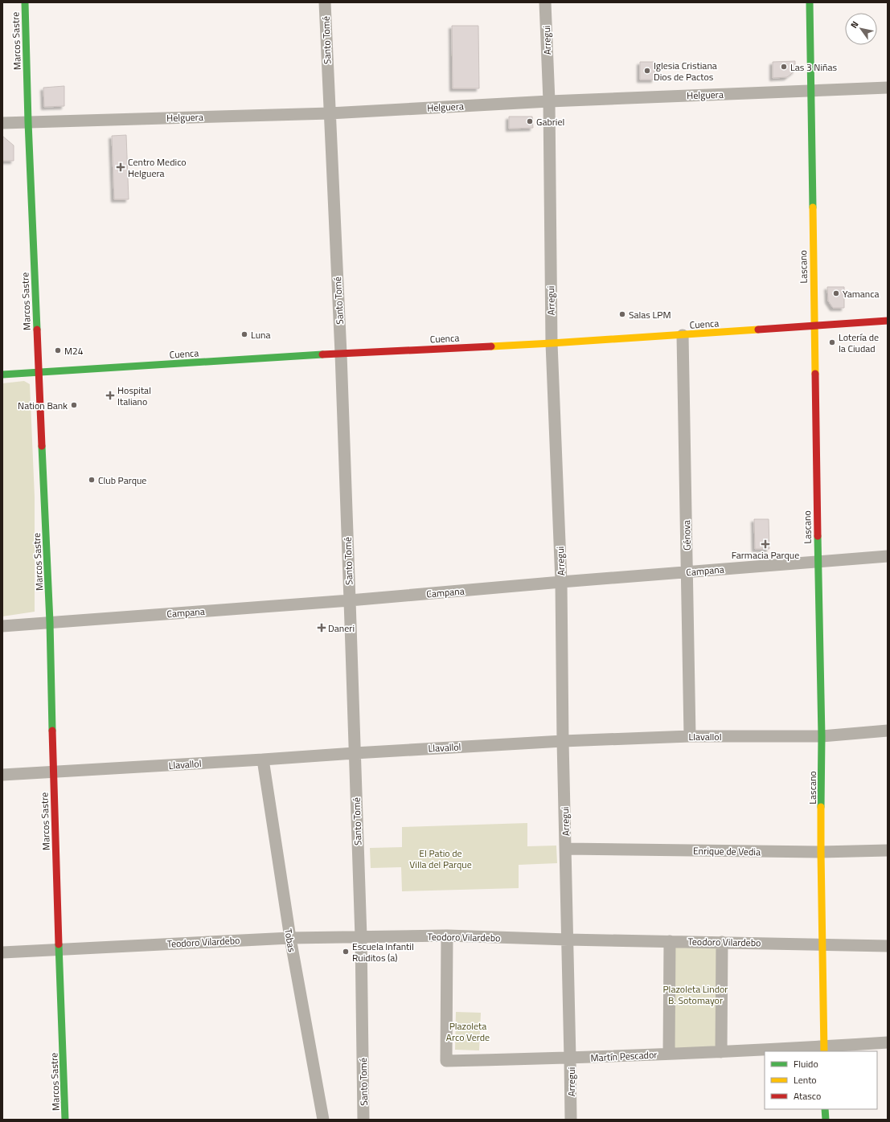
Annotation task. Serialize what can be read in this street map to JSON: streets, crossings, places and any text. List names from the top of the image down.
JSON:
{
  "streets": {
    "street": [
      "Santo Tomé",
      "Arregui",
      "Marcos Sastre",
      "Helguera",
      "Lascano",
      "Cuenca",
      "Génova",
      "Campana",
      "Llavallol",
      "Enrique de Vedia",
      "Teodoro Vilardebo",
      "Tobas",
      "Martín Pescador"
    ]
  },
  "crossings": [
    ["Santo Tomé", "Helguera"],
    ["Santo Tomé", "Cuenca"],
    ["Santo Tomé", "Campana"],
    ["Santo Tomé", "Llavallol"],
    ["Santo Tomé", "Teodoro Vilardebo"],
    ["Arregui", "Helguera"],
    ["Arregui", "Cuenca"],
    ["Arregui", "Campana"],
    ["Arregui", "Llavallol"],
    ["Arregui", "Enrique de Vedia"],
    ["Arregui", "Teodoro Vilardebo"],
    ["Arregui", "Martín Pescador"],
    ["Marcos Sastre", "Helguera"],
    ["Marcos Sastre", "Cuenca"],
    ["Marcos Sastre", "Campana"],
    ["Marcos Sastre", "Llavallol"],
    ["Marcos Sastre", "Teodoro Vilardebo"],
    ["Helguera", "Lascano"],
    ["Lascano", "Cuenca"],
    ["Lascano", "Campana"],
    ["Lascano", "Llavallol"],
    ["Lascano", "Enrique de Vedia"],
    ["Lascano", "Teodoro Vilardebo"],
    ["Lascano", "Martín Pescador"],
    ["Cuenca", "Génova"],
    ["Génova", "Campana"],
    ["Génova", "Llavallol"],
    ["Llavallol", "Tobas"],
    ["Teodoro Vilardebo", "Tobas"],
    ["Teodoro Vilardebo", "Martín Pescador"]
  ],
  "parks": ["El Patio de Villa del Parque", "Plazoleta Lindor B. Sotomayor", "Plazoleta Arco Verde"],
  "places": {
    "other": [
      "Las 3 Niñas",
      "Iglesia Cristiana Dios de Pactos",
      "Gabriel",
      "Yamanca",
      "Salas LPM",
      "Luna",
      "Lotería de la Ciudad",
      "M24",
      "Nation Bank",
      "Club Parque",
      "Escuela Infantil Ruiditos (a)"
    ],
    "health": [
      "Centro Medico Helguera",
      "Hospital Italiano",
      "Farmacia Parque",
      "Daneri"
    ]
  },
  "legend": ["Fluido", "Lento", "Atasco"],
  "north": "top left"
}
